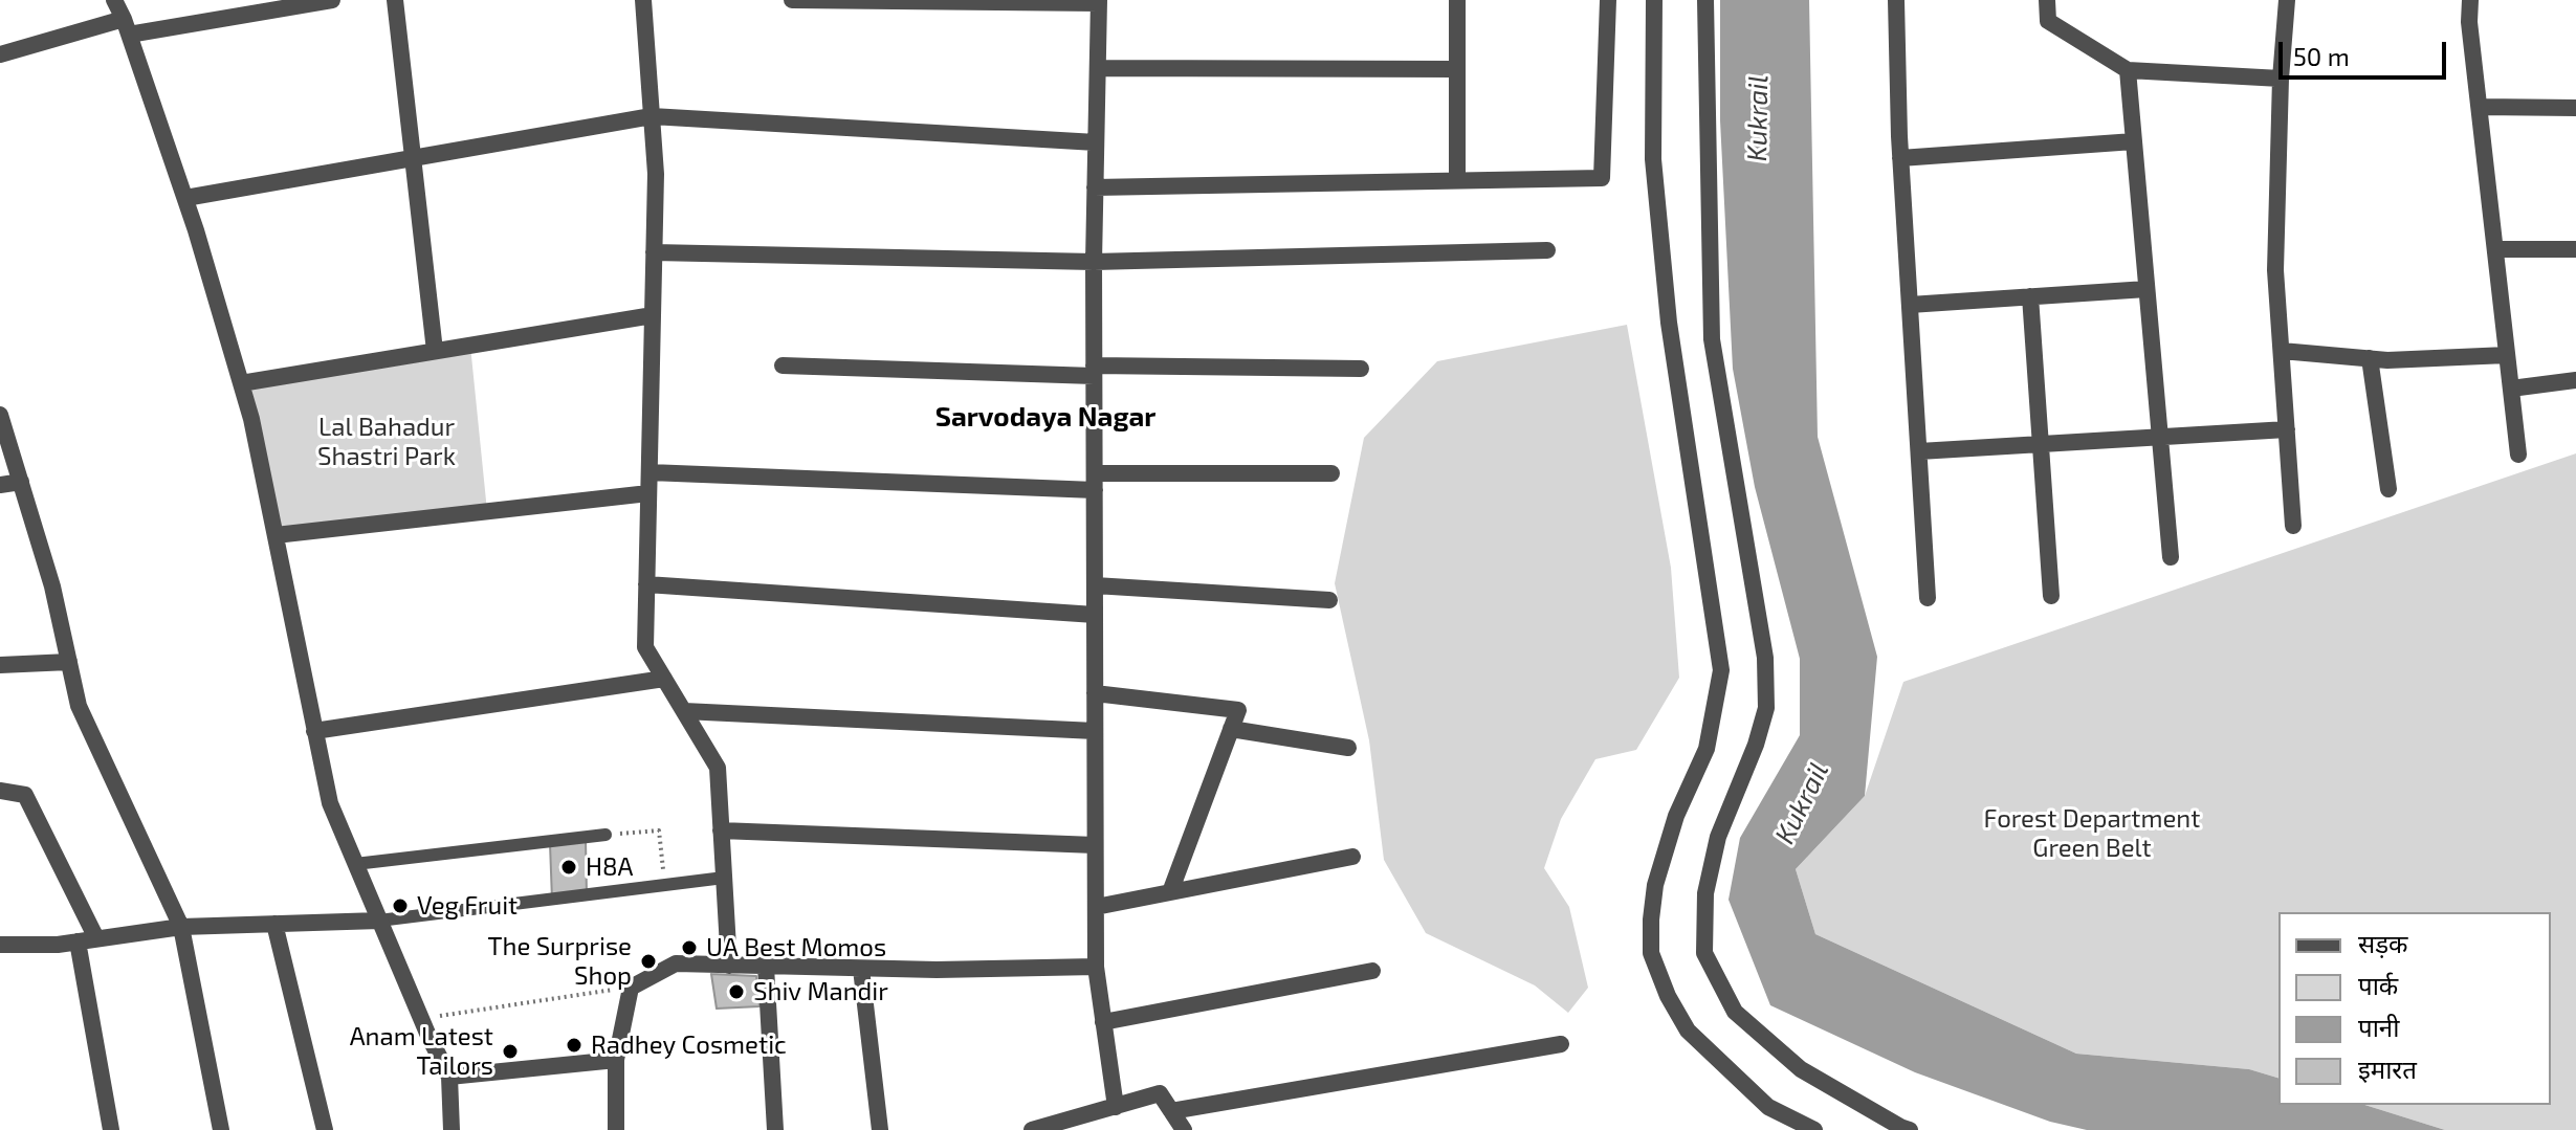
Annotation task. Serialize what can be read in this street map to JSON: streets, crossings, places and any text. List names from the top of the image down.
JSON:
{
  "districts": ["Sarvodaya Nagar"],
  "water": ["Kukrail"],
  "parks": ["Lal Bahadur Shastri Park", "Forest Department Green Belt"],
  "places": [
    "H8A",
    "Veg Fruit",
    "UA Best Momos",
    "The Surprise Shop",
    "Shiv Mandir",
    "Radhey Cosmetic",
    "Anam Latest Tailors"
  ],
  "legend": [
    "सड़क",
    "पार्क",
    "पानी",
    "इमारत"
  ],
  "scale_bar": "50 m"
}
